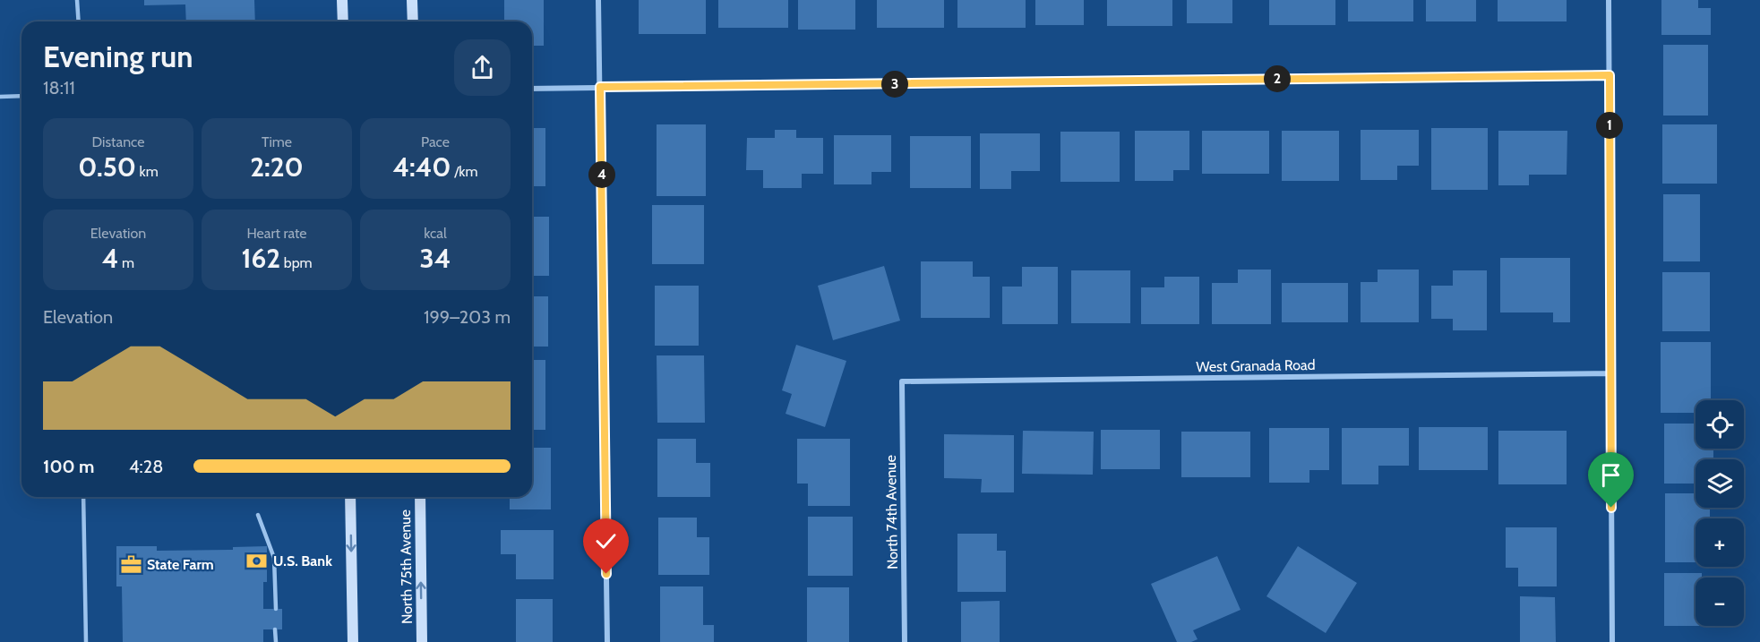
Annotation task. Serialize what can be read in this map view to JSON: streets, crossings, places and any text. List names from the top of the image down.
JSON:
{
  "streets": {
    "main road": ["North 75th Avenue"],
    "street": ["West Granada Road", "North 74th Avenue"]
  },
  "crossings": [
    ["West Granada Road", "North 74th Avenue"]
  ],
  "places": {
    "bank": ["U.S. Bank"],
    "office": ["State Farm"]
  },
  "page": {
    "heading": ["Evening run", "18:11"],
    "pins": [
      "2",
      "3",
      "1",
      "4"
    ],
    "stats": [
      ["Distance", "0.50 km"],
      ["Time", "2:20"],
      ["Pace", "4:40 /km"],
      ["Elevation", "4 m"],
      ["Heart rate", "162 bpm"],
      ["kcal", "34"]
    ],
    "chart": ["Elevation", "199–203 m"],
    "map_buttons": ["+", "−"],
    "list": [
      {
        "name": "100 m",
        "note": "4:28"
      }
    ]
  }
}
